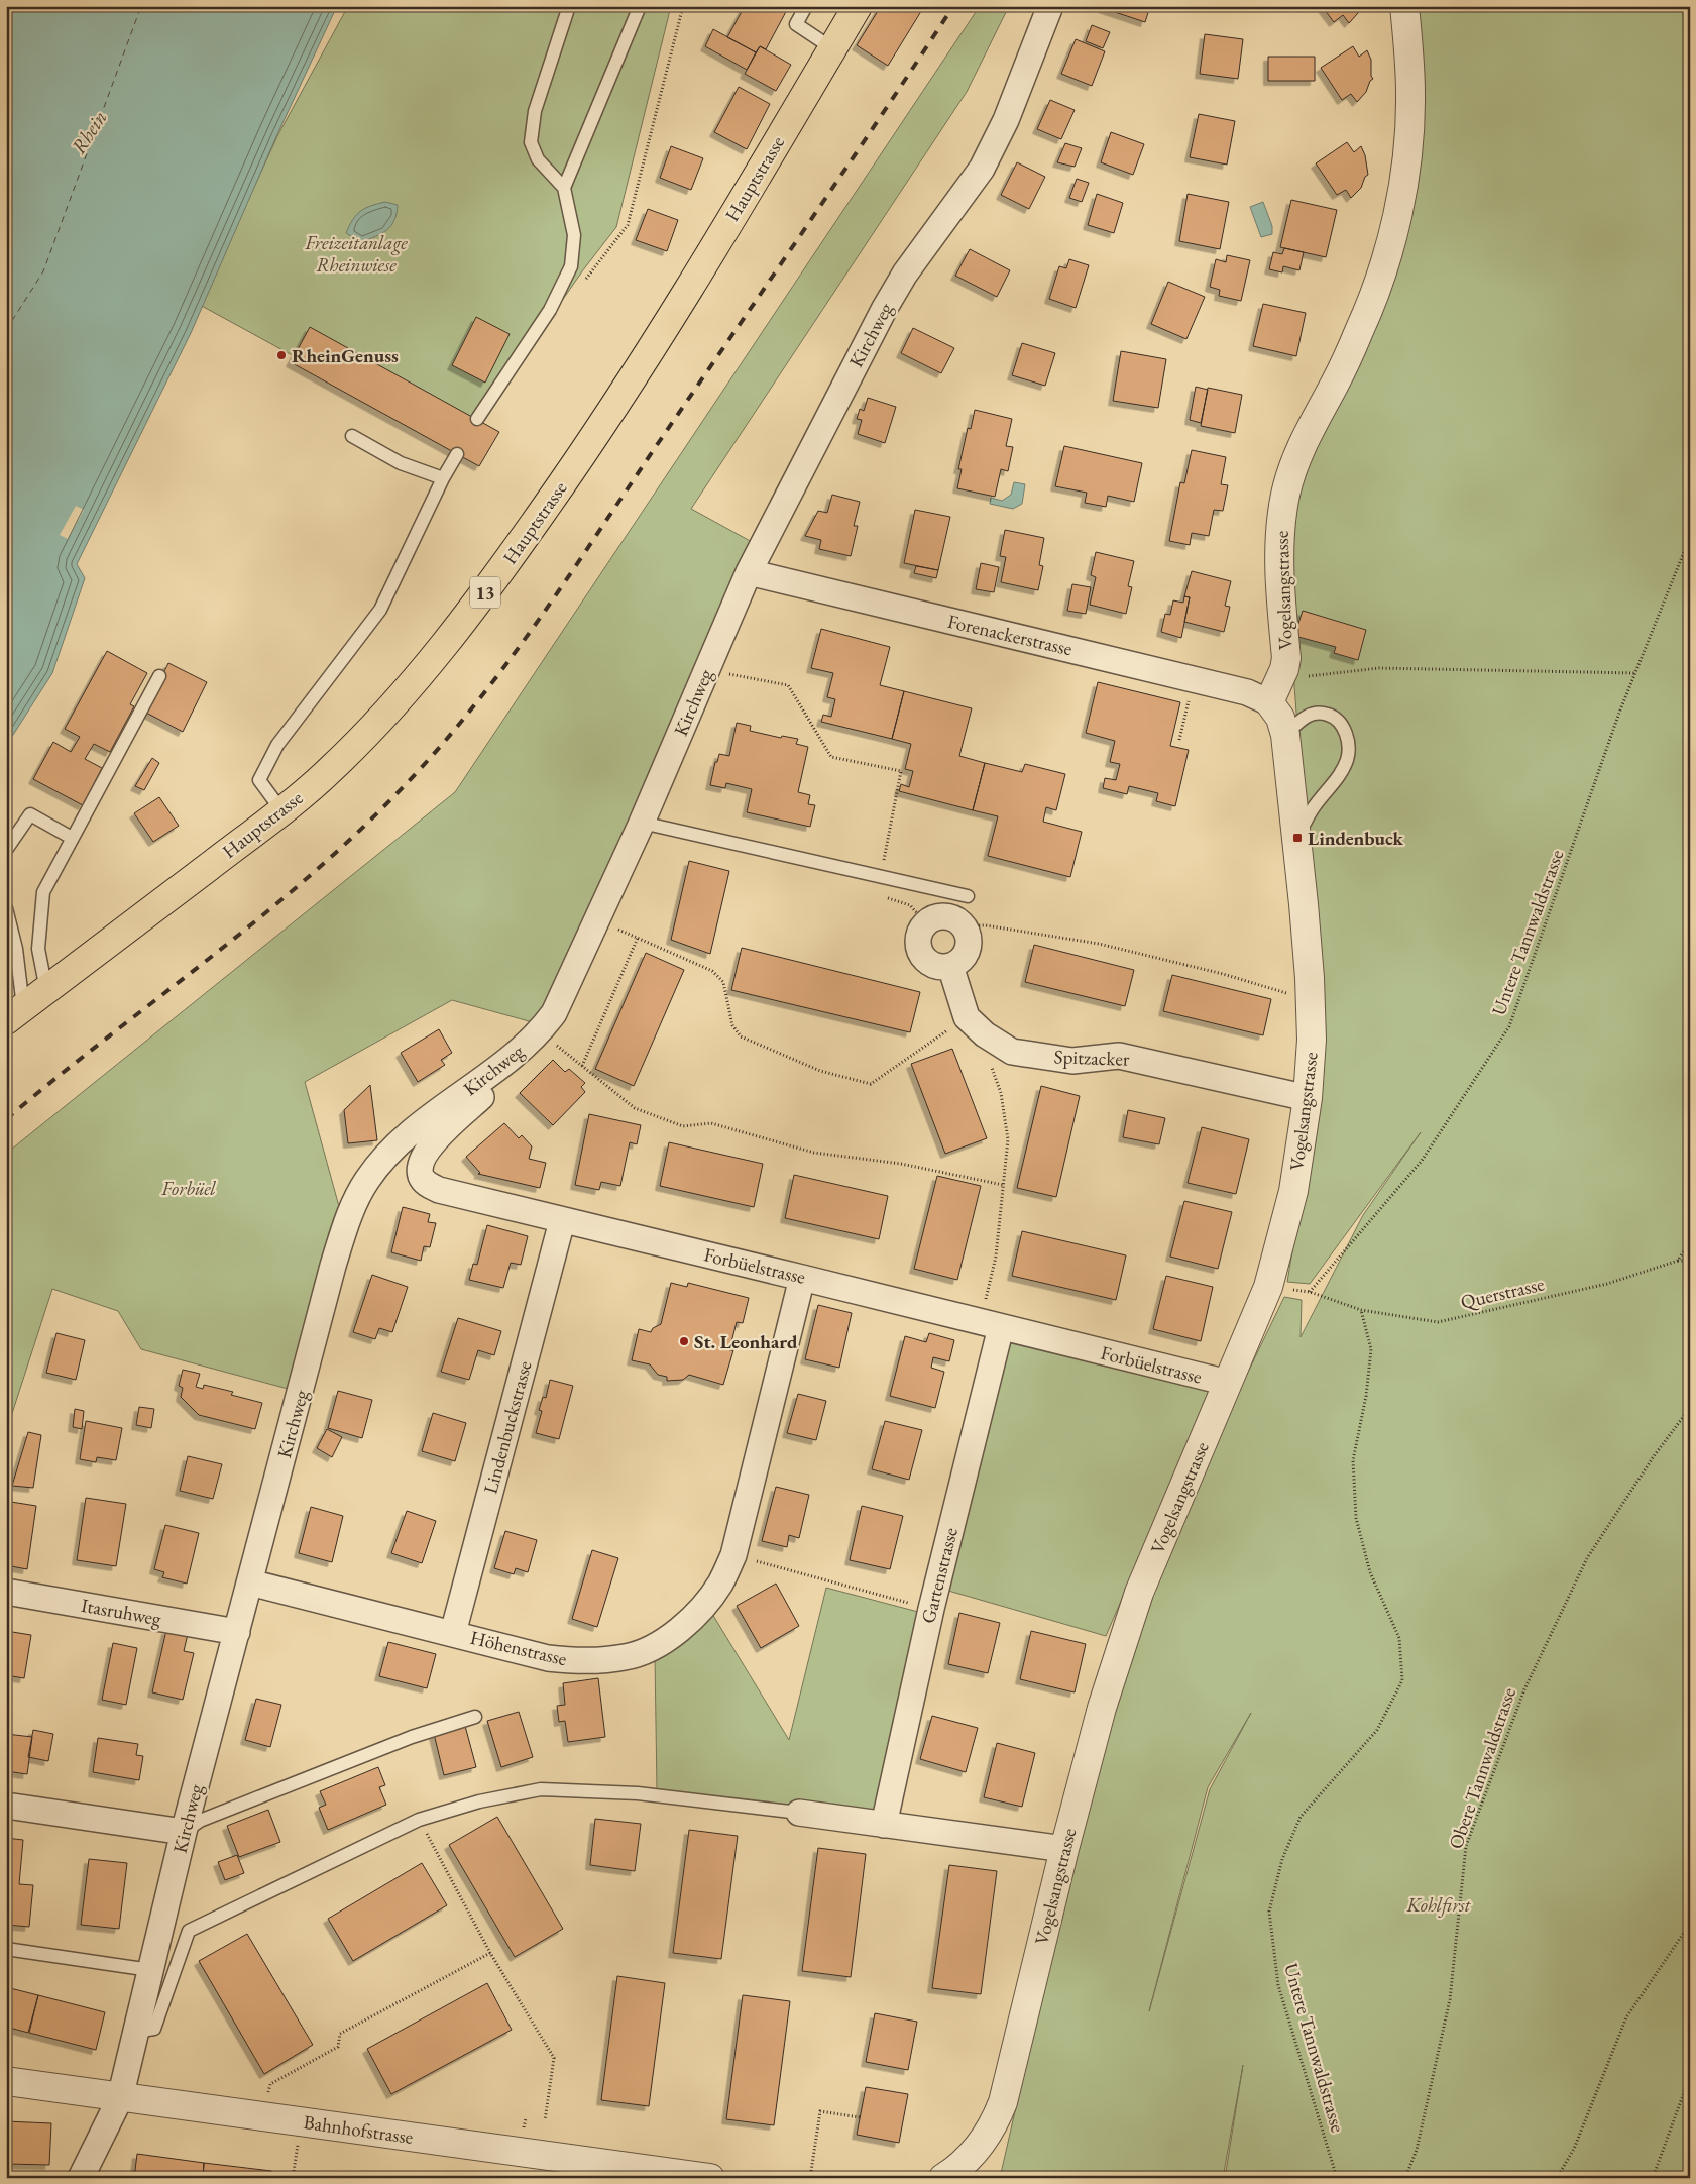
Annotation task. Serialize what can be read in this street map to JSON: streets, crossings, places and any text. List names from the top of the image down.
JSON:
{
  "streets": {
    "main road": ["Hauptstrasse", "13"],
    "street": [
      "Kirchweg",
      "Vogelsangstrasse",
      "Forenackerstrasse",
      "Spitzacker",
      "Forbüelstrasse",
      "Lindenbuckstrasse",
      "Gartenstrasse",
      "Itasruhweg",
      "Höhenstrasse",
      "Bahnhofstrasse"
    ],
    "path": ["Untere Tannwaldstrasse", "Querstrasse", "Obere Tannwaldstrasse"]
  },
  "crossings": [
    ["Kirchweg", "Forenackerstrasse"],
    ["Kirchweg", "Forbüelstrasse"],
    ["Kirchweg", "Itasruhweg"],
    ["Kirchweg", "Höhenstrasse"],
    ["Kirchweg", "Bahnhofstrasse"],
    ["Vogelsangstrasse", "Forenackerstrasse"],
    ["Vogelsangstrasse", "Spitzacker"],
    ["Vogelsangstrasse", "Forbüelstrasse"],
    ["Untere Tannwaldstrasse", "Querstrasse"],
    ["Forbüelstrasse", "Lindenbuckstrasse"],
    ["Forbüelstrasse", "Gartenstrasse"],
    ["Forbüelstrasse", "Höhenstrasse"],
    ["Lindenbuckstrasse", "Höhenstrasse"]
  ],
  "water": ["Rhein"],
  "parks": ["Freizeitanlage Rheinwiese", "Forbüel", "Kohlfirst"],
  "places": {
    "other": ["RheinGenuss", "St. Leonhard"],
    "transit": ["Lindenbuck"]
  }
}
